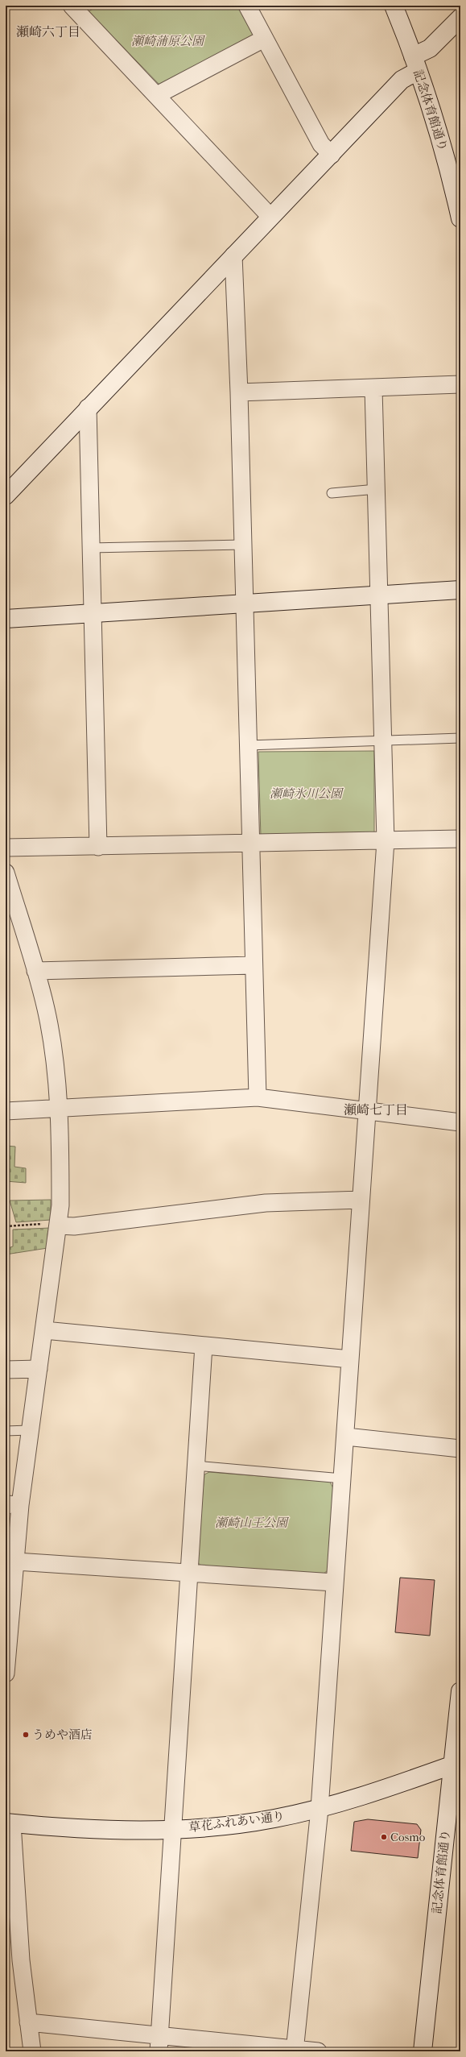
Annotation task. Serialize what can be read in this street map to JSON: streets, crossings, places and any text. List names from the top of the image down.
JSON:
{
  "streets": {
    "street": ["記念体育館通り", "草花ふれあい通り"]
  },
  "crossings": [
    ["記念体育館通り", "草花ふれあい通り"]
  ],
  "districts": ["瀬崎六丁目", "瀬崎七丁目"],
  "parks": ["瀬崎蒲原公園", "瀬崎氷川公園", "瀬崎山王公園"],
  "places": ["うめや酒店", "Cosmo"]
}
